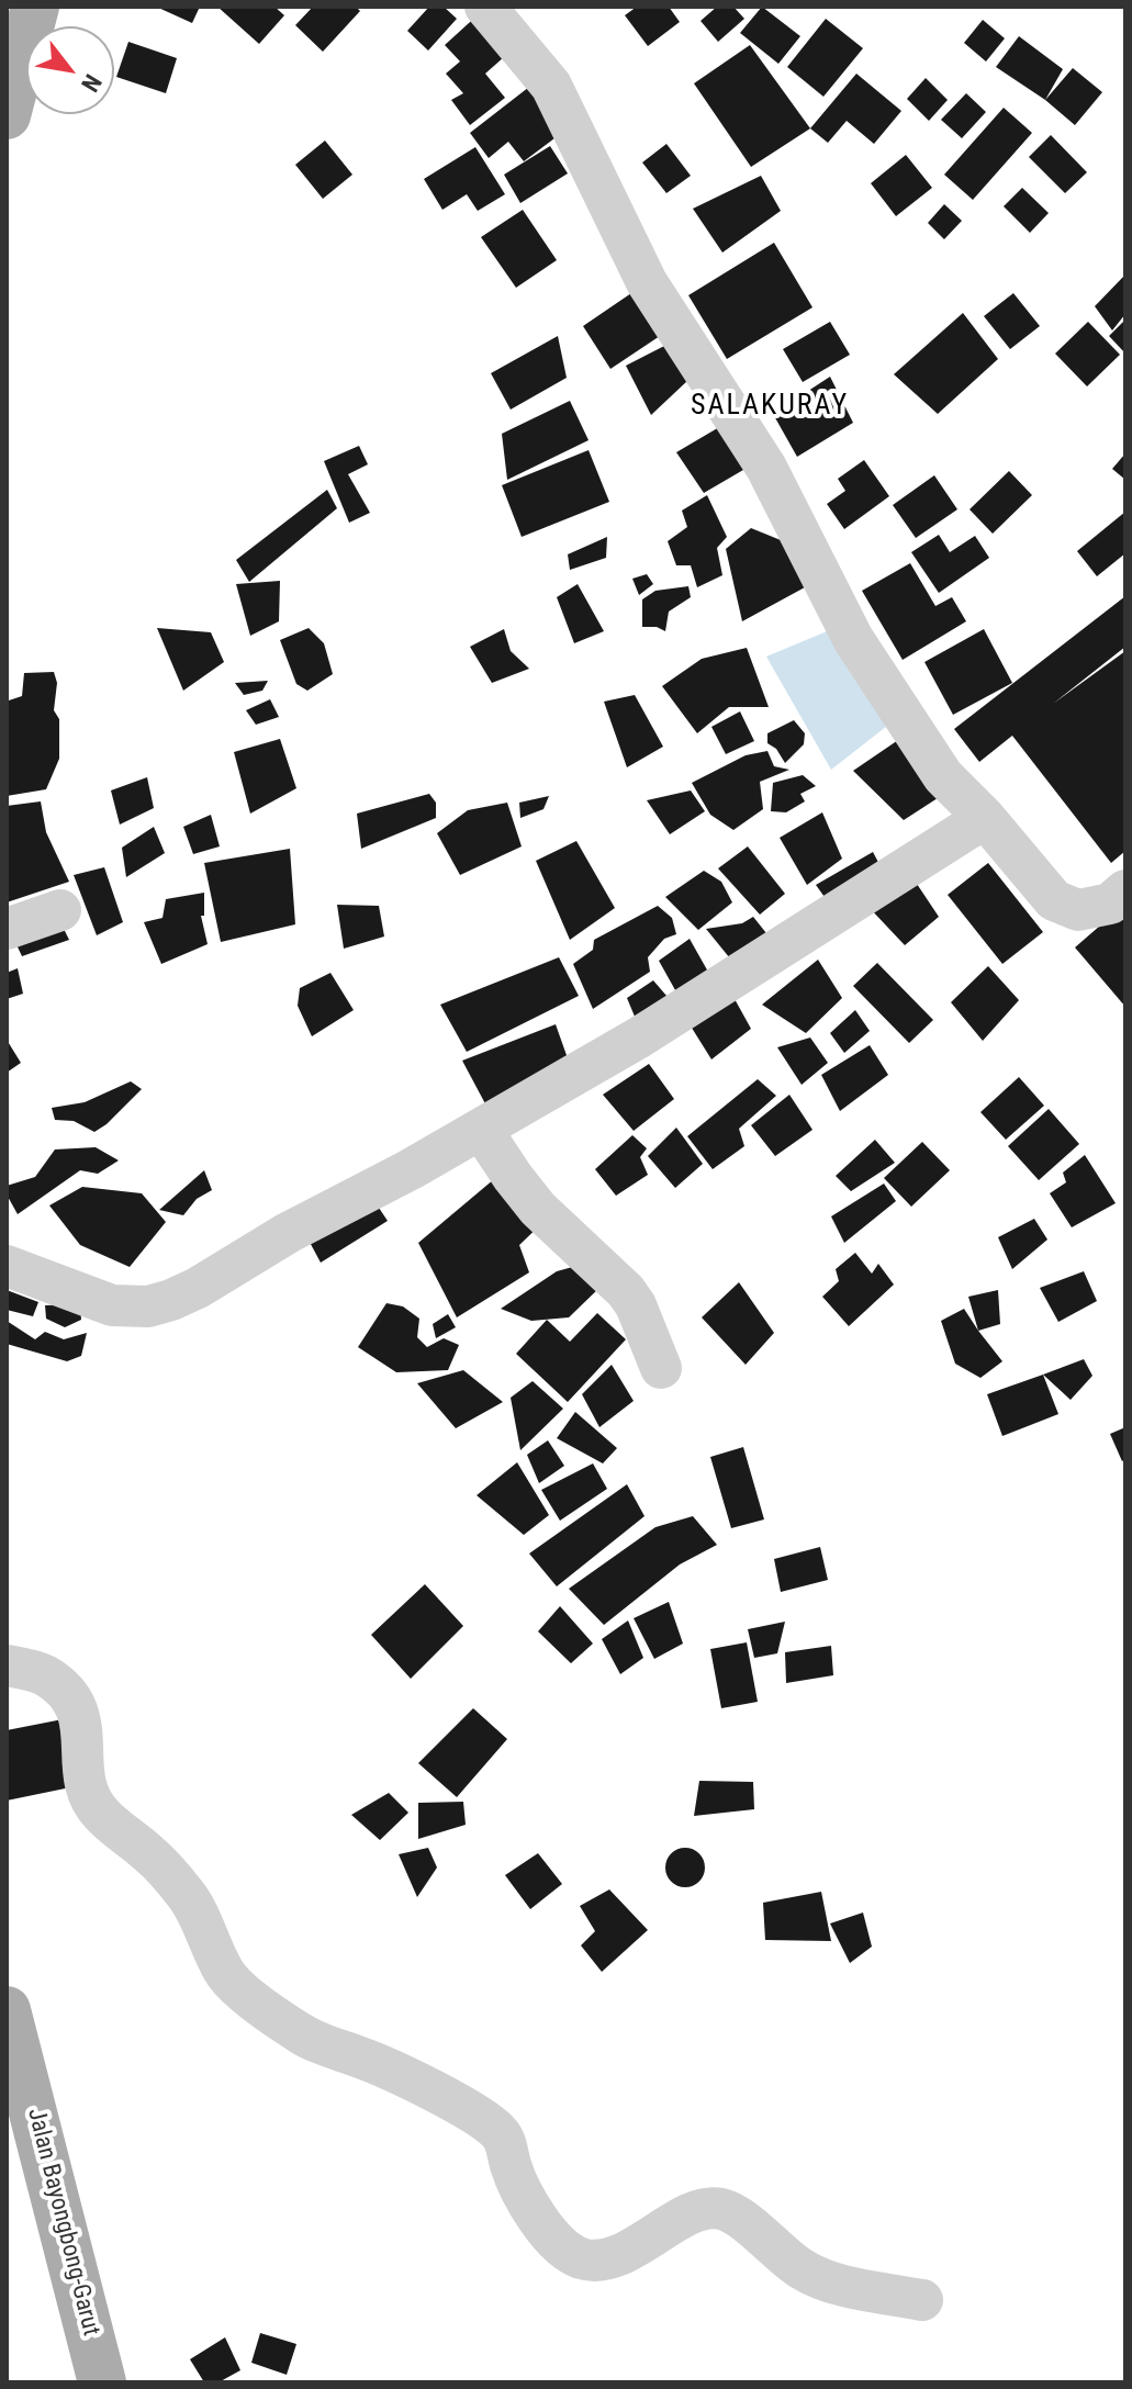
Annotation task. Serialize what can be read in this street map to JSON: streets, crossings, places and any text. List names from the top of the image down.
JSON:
{
  "streets": {
    "main road": ["Jalan Bayongbong-Garut"]
  },
  "districts": ["SALAKURAY"],
  "north": "bottom right"
}
